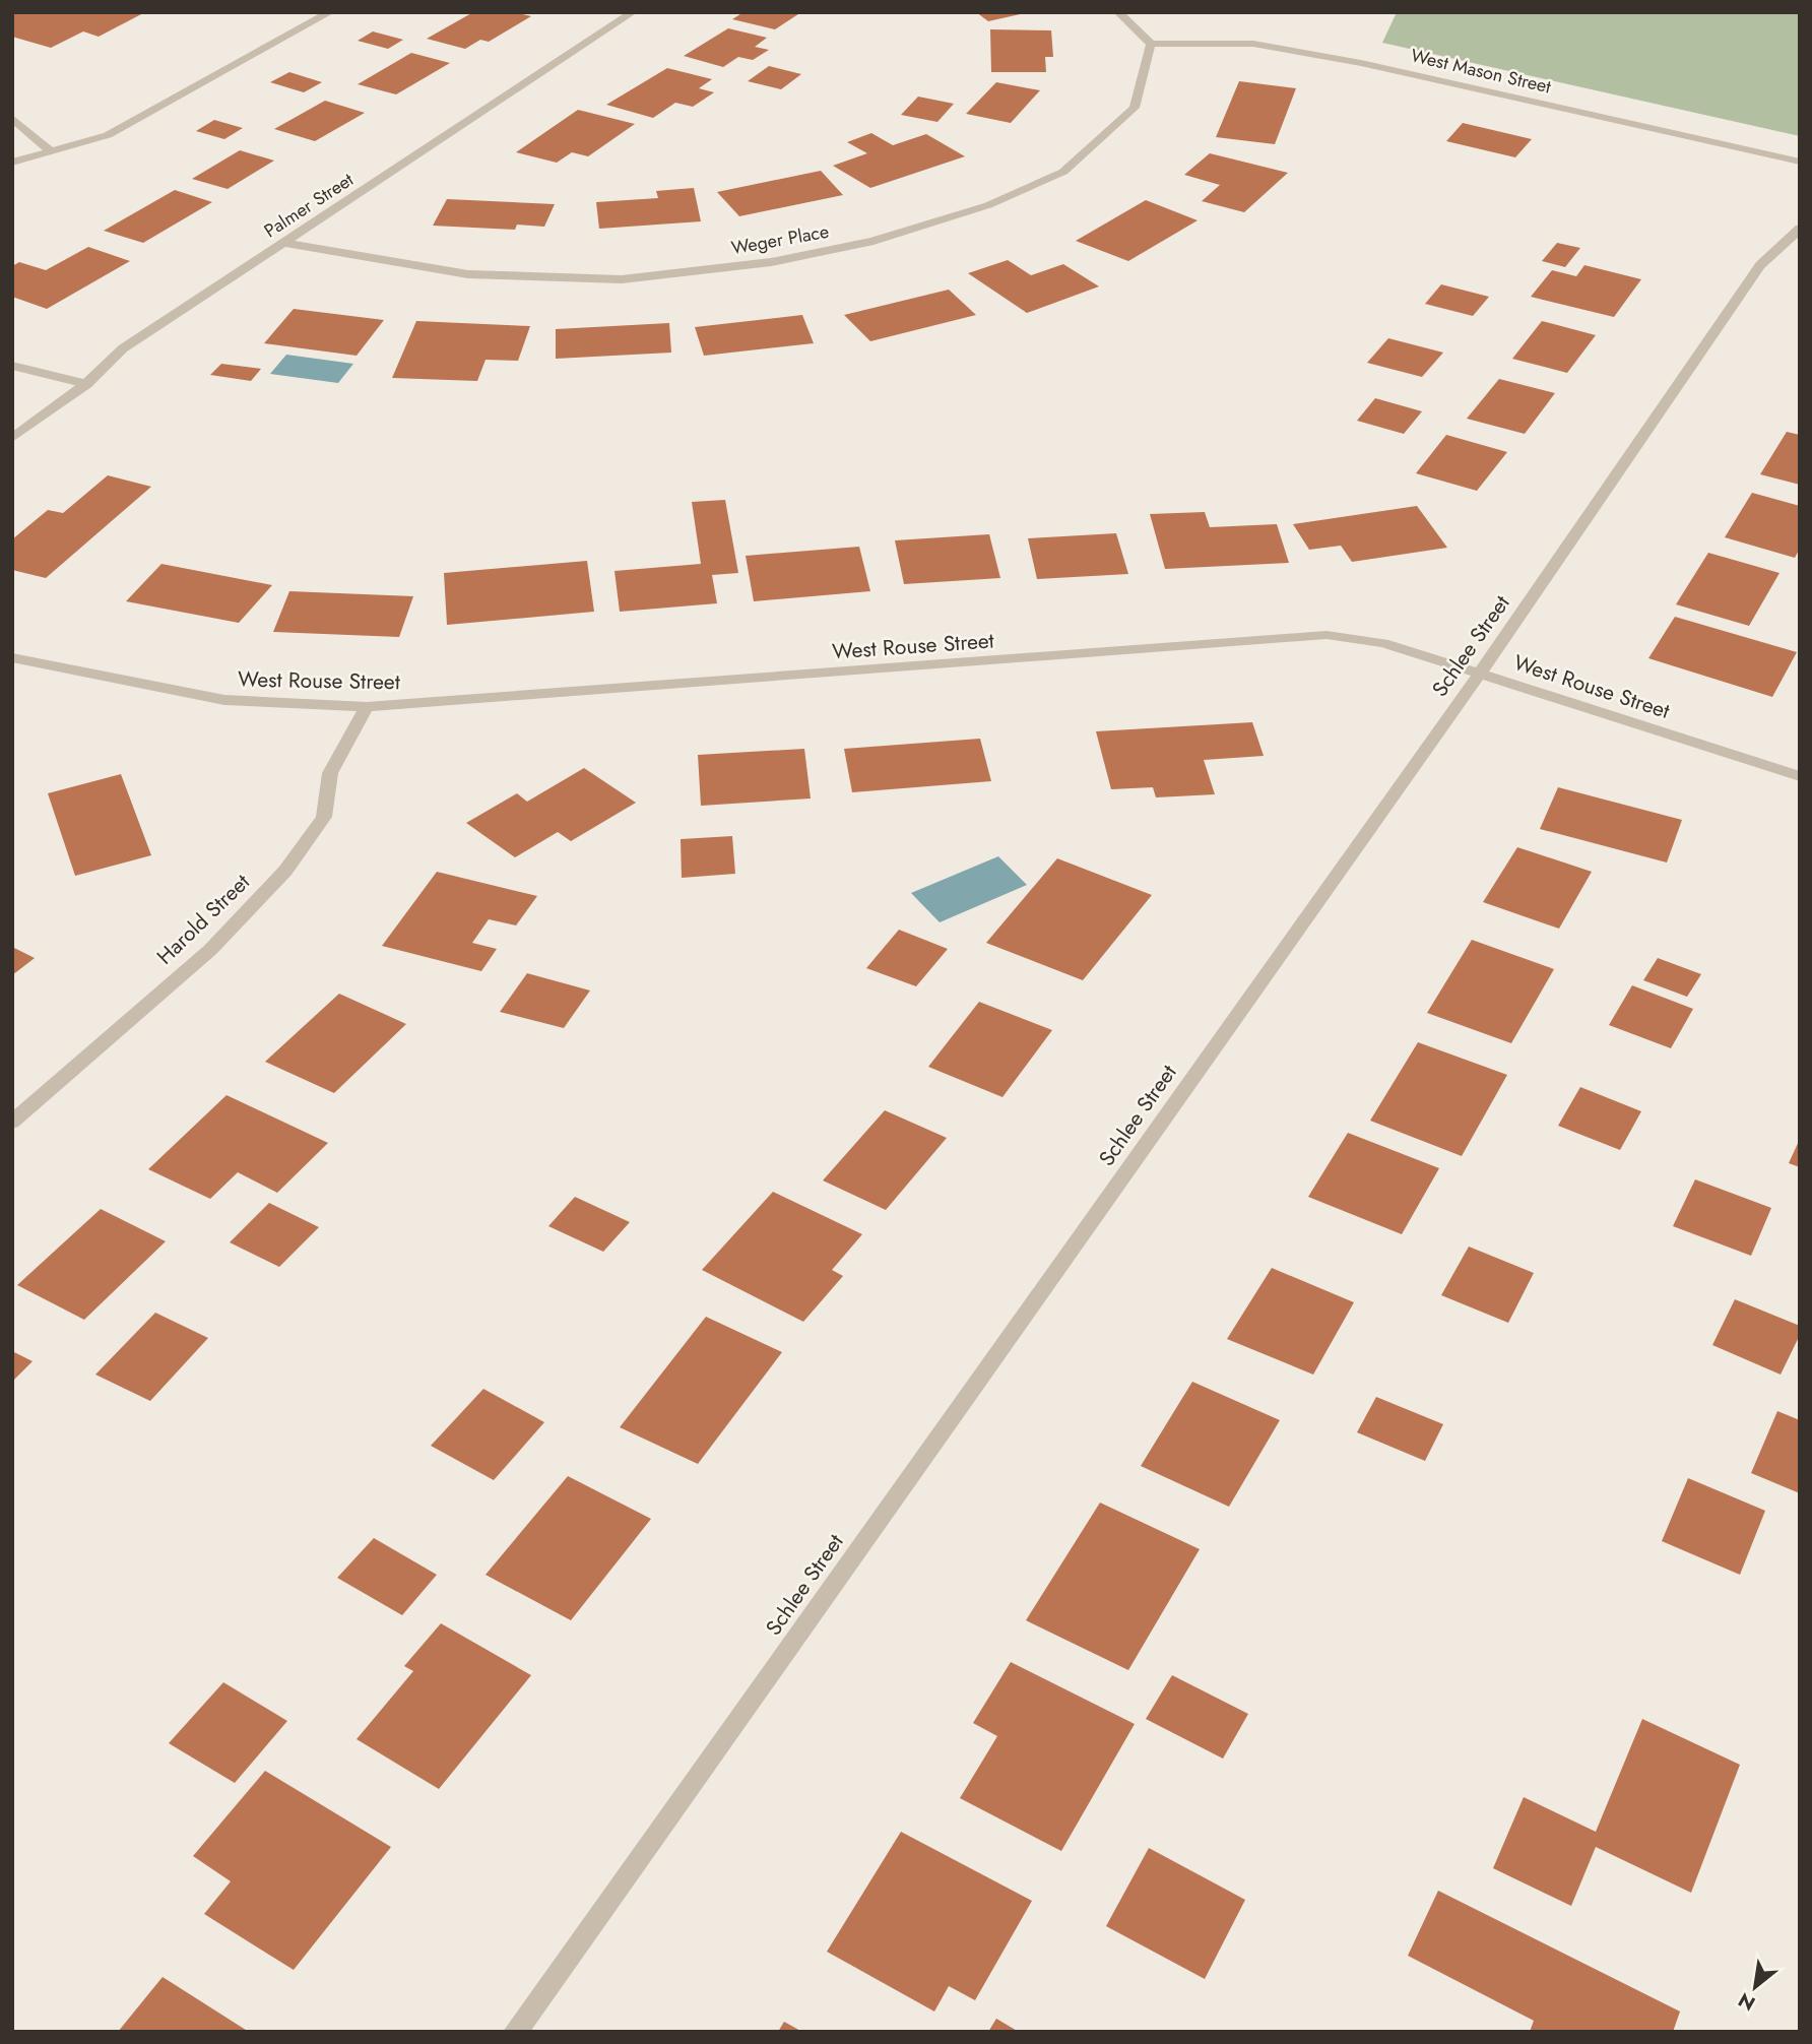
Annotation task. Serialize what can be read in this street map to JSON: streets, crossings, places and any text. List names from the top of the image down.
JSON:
{
  "streets": {
    "street": [
      "West Mason Street",
      "Palmer Street",
      "Weger Place",
      "West Rouse Street",
      "Schlee Street",
      "Harold Street"
    ]
  },
  "crossings": [
    ["West Mason Street", "Weger Place"],
    ["Palmer Street", "Weger Place"],
    ["West Rouse Street", "Schlee Street"],
    ["West Rouse Street", "Harold Street"]
  ],
  "north": "bottom left"
}
